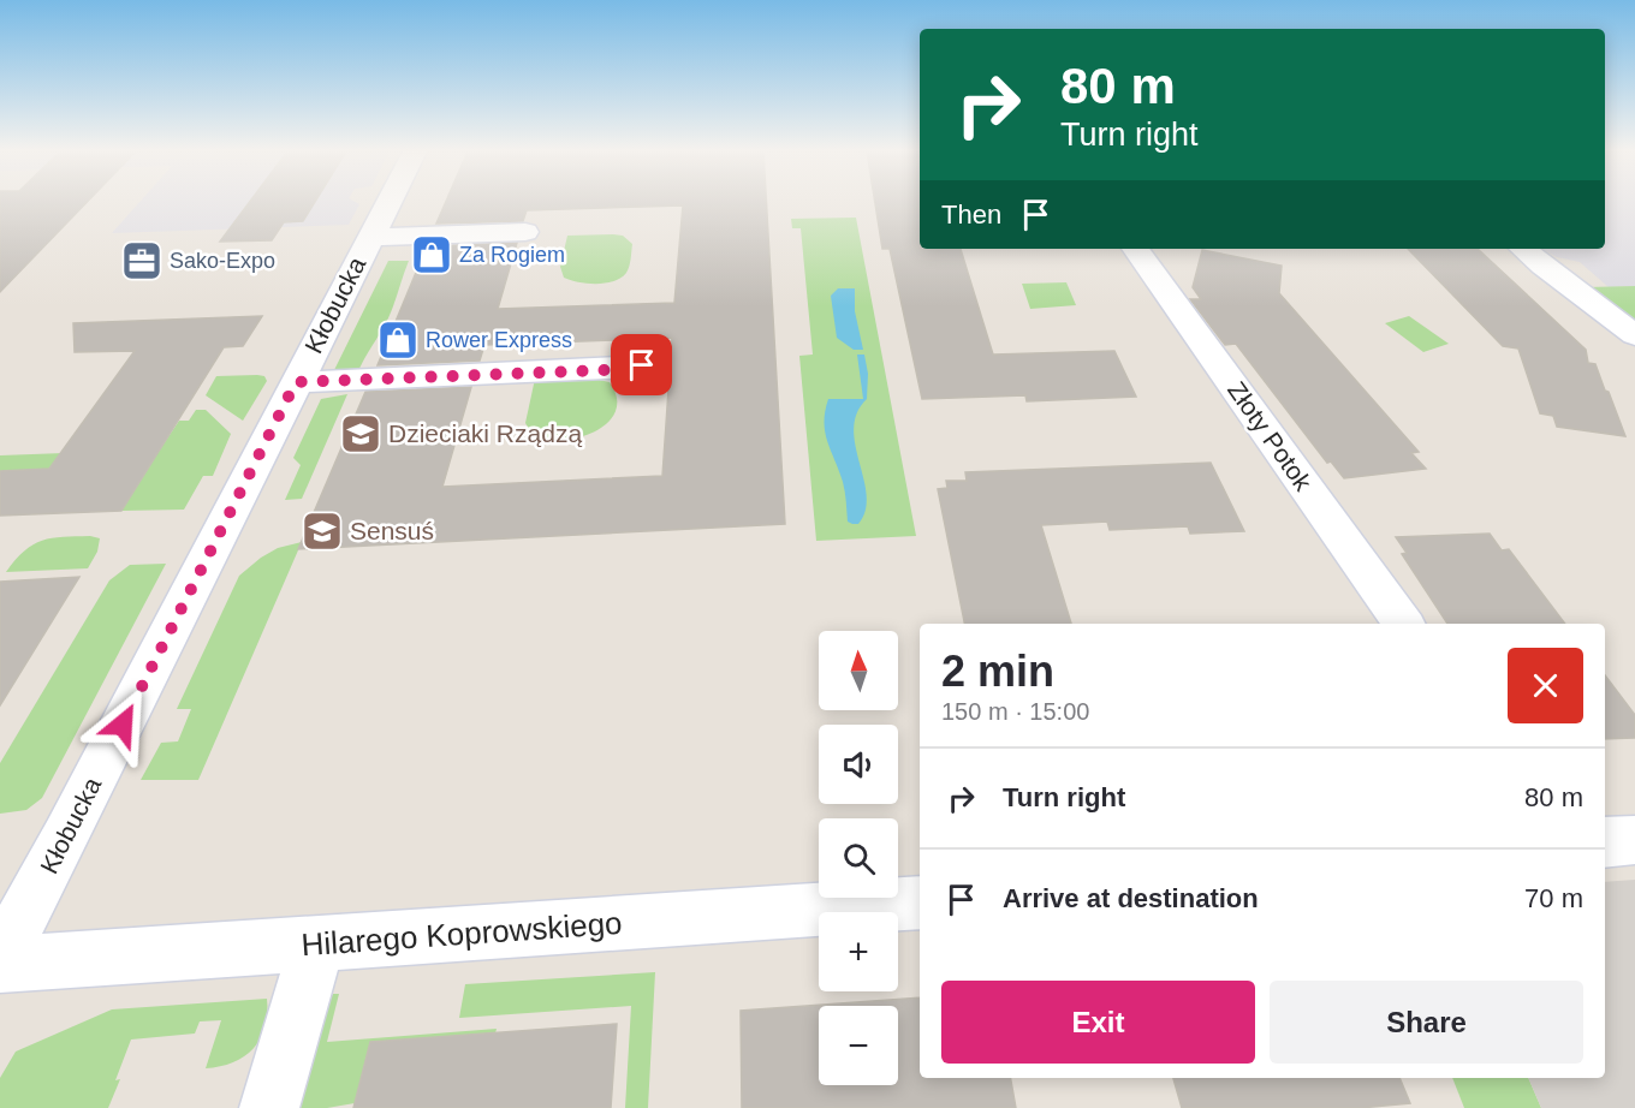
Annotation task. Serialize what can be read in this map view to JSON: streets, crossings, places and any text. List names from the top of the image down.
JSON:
{
  "streets": {
    "street": ["Kłobucka", "Złoty Potok", "Hilarego Koprowskiego"]
  },
  "crossings": [
    ["Kłobucka", "Hilarego Koprowskiego"]
  ],
  "places": {
    "shop": ["Za Rogiem", "Rower Express"],
    "office": ["Sako-Expo"],
    "school or university": ["Dzieciaki Rządzą", "Sensuś"]
  },
  "north": "top",
  "page": {
    "turn": ["80 m", "Turn right"],
    "then": "Then",
    "heading": ["2 min", "150 m · 15:00"],
    "map_buttons": ["+", "−"],
    "list": [
      {
        "name": "Turn right",
        "value": "80 m"
      },
      {
        "name": "Arrive at destination",
        "value": "70 m"
      }
    ],
    "buttons": ["Exit", "Share"]
  }
}
